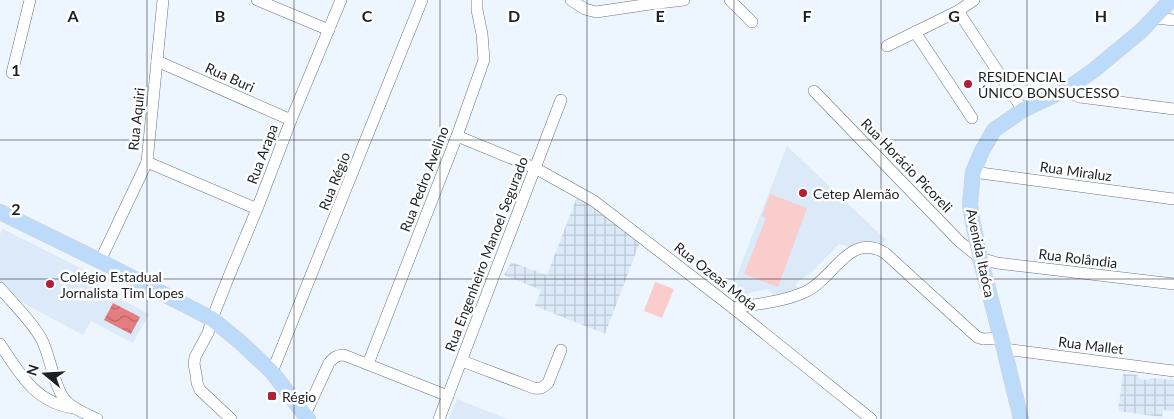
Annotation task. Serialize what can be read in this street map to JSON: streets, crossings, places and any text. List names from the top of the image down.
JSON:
{
  "streets": {
    "main road": ["Avenida Itaóca"],
    "street": [
      "Rua Buri",
      "Rua Aquiri",
      "Rua Arapa",
      "Rua Horácio Picoreli",
      "Rua Miraluz",
      "Rua Pedro Avelino",
      "Rua Régio",
      "Rua Engenheiro Manoel Segurado",
      "Rua Rolândia",
      "Rua Ozeas Mota",
      "Rua Mallet"
    ]
  },
  "crossings": [
    ["Rua Buri", "Rua Aquiri"],
    ["Rua Buri", "Rua Arapa"],
    ["Rua Horácio Picoreli", "Avenida Itaóca"],
    ["Rua Horácio Picoreli", "Rua Rolândia"],
    ["Rua Miraluz", "Avenida Itaóca"],
    ["Rua Pedro Avelino", "Rua Ozeas Mota"],
    ["Avenida Itaóca", "Rua Rolândia"],
    ["Avenida Itaóca", "Rua Mallet"],
    ["Rua Engenheiro Manoel Segurado", "Rua Ozeas Mota"],
    ["Rua Ozeas Mota", "Rua Mallet"]
  ],
  "places": {
    "other": ["RESIDENCIAL ÚNICO BONSUCESSO", "Cetep Alemão", "Colégio Estadual Jornalista Tim Lopes"],
    "transit": ["Régio"]
  },
  "north": "left",
  "grid": {
    "columns": [
      "A",
      "B",
      "C",
      "D",
      "E",
      "F",
      "G",
      "H"
    ],
    "rows": ["1", "2"]
  }
}
